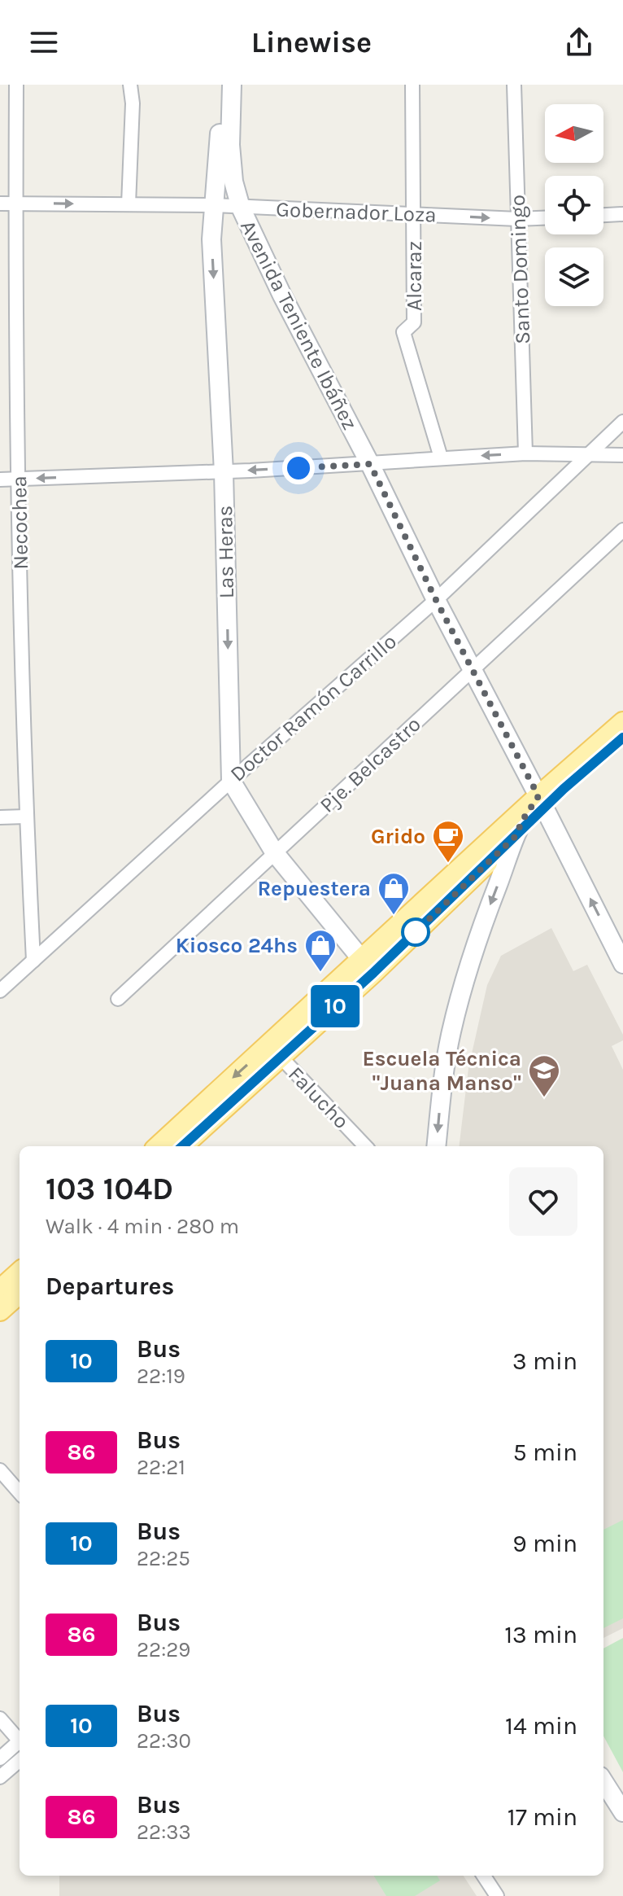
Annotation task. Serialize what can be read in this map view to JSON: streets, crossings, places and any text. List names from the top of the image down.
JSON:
{
  "streets": {
    "street": [
      "Gobernador Loza",
      "Santo Domingo",
      "Alcaraz",
      "Avenida Teniente Ibáñez",
      "Necochea",
      "Las Heras",
      "Doctor Ramón Carrillo",
      "Pje. Belcastro",
      "Falucho"
    ]
  },
  "crossings": [
    ["Gobernador Loza", "Santo Domingo"],
    ["Gobernador Loza", "Alcaraz"],
    ["Gobernador Loza", "Avenida Teniente Ibáñez"],
    ["Gobernador Loza", "Necochea"],
    ["Gobernador Loza", "Las Heras"],
    ["Avenida Teniente Ibáñez", "Doctor Ramón Carrillo"],
    ["Avenida Teniente Ibáñez", "Pje. Belcastro"],
    ["Necochea", "Doctor Ramón Carrillo"],
    ["Las Heras", "Doctor Ramón Carrillo"],
    ["Las Heras", "Pje. Belcastro"]
  ],
  "one_way": ["Gobernador Loza", "Las Heras"],
  "places": {
    "cafe": ["Grido"],
    "shop": ["Repuestera", "Kiosco 24hs"],
    "school or university": ["Escuela Técnica \"Juana Manso\""]
  },
  "lines": ["bus line 10"],
  "north": "left",
  "page": {
    "header": "Linewise",
    "on_map": "10",
    "heading": [
      ["103 104D", "Walk · 4 min · 280 m"],
      "Departures"
    ],
    "list": [
      {
        "mark": "10",
        "name": "Bus",
        "note": "22:19",
        "value": "3 min"
      },
      {
        "mark": "86",
        "name": "Bus",
        "note": "22:21",
        "value": "5 min"
      },
      {
        "mark": "10",
        "name": "Bus",
        "note": "22:25",
        "value": "9 min"
      },
      {
        "mark": "86",
        "name": "Bus",
        "note": "22:29",
        "value": "13 min"
      },
      {
        "mark": "10",
        "name": "Bus",
        "note": "22:30",
        "value": "14 min"
      },
      {
        "mark": "86",
        "name": "Bus",
        "note": "22:33",
        "value": "17 min"
      }
    ]
  }
}
